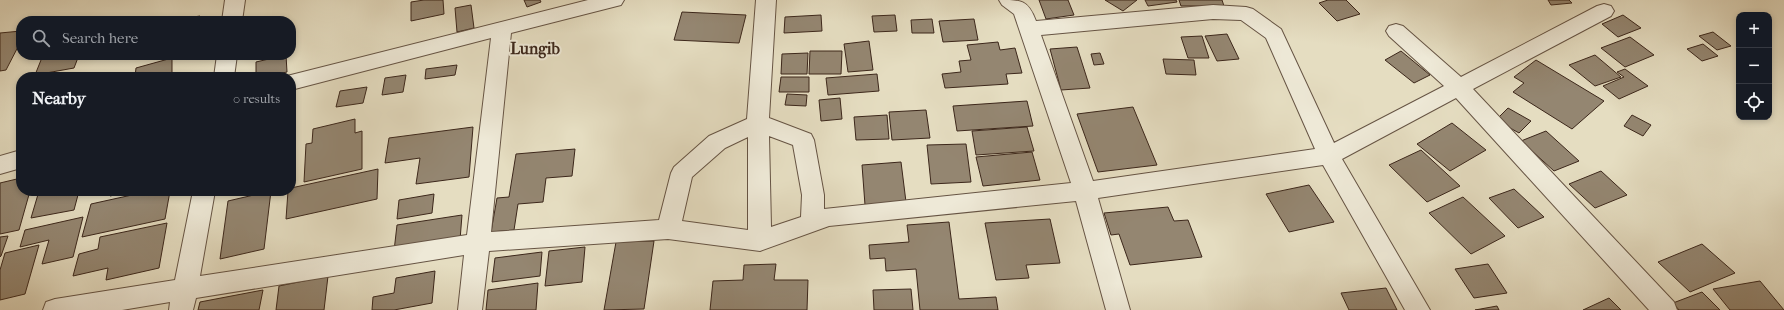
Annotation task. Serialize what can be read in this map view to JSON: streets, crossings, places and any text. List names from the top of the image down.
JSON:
{
  "districts": ["Lungib"],
  "page": {
    "map_buttons": ["+", "−"],
    "search": "Search here",
    "heading": ["Nearby", "0 results"]
  }
}
